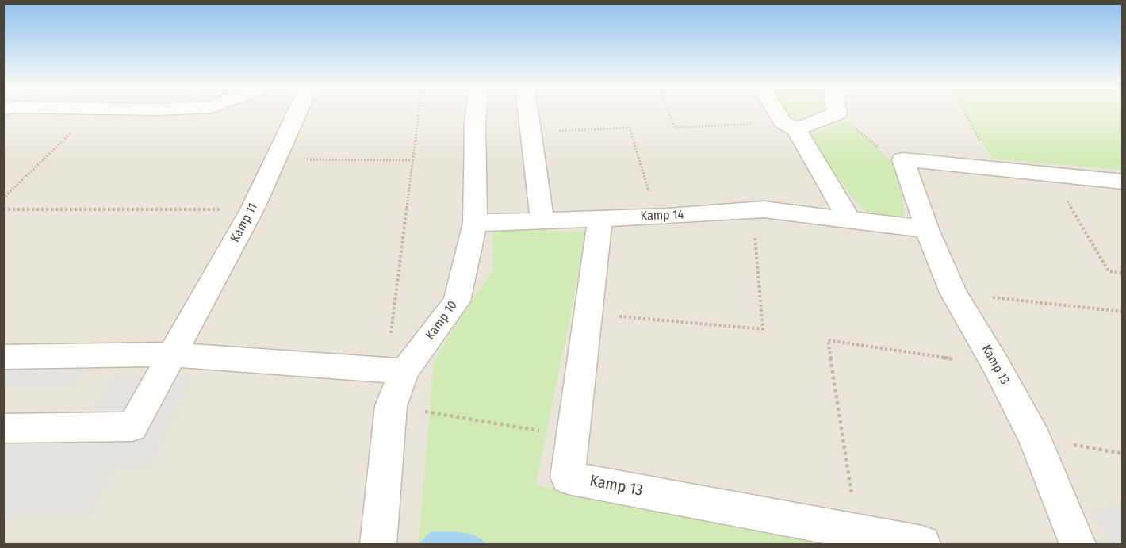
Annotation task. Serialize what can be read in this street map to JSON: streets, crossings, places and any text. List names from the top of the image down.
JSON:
{
  "streets": {
    "street": [
      "Kamp 14",
      "Kamp 11",
      "Kamp 10",
      "Kamp 13"
    ]
  },
  "crossings": [
    ["Kamp 14", "Kamp 10"],
    ["Kamp 14", "Kamp 13"]
  ]
}
